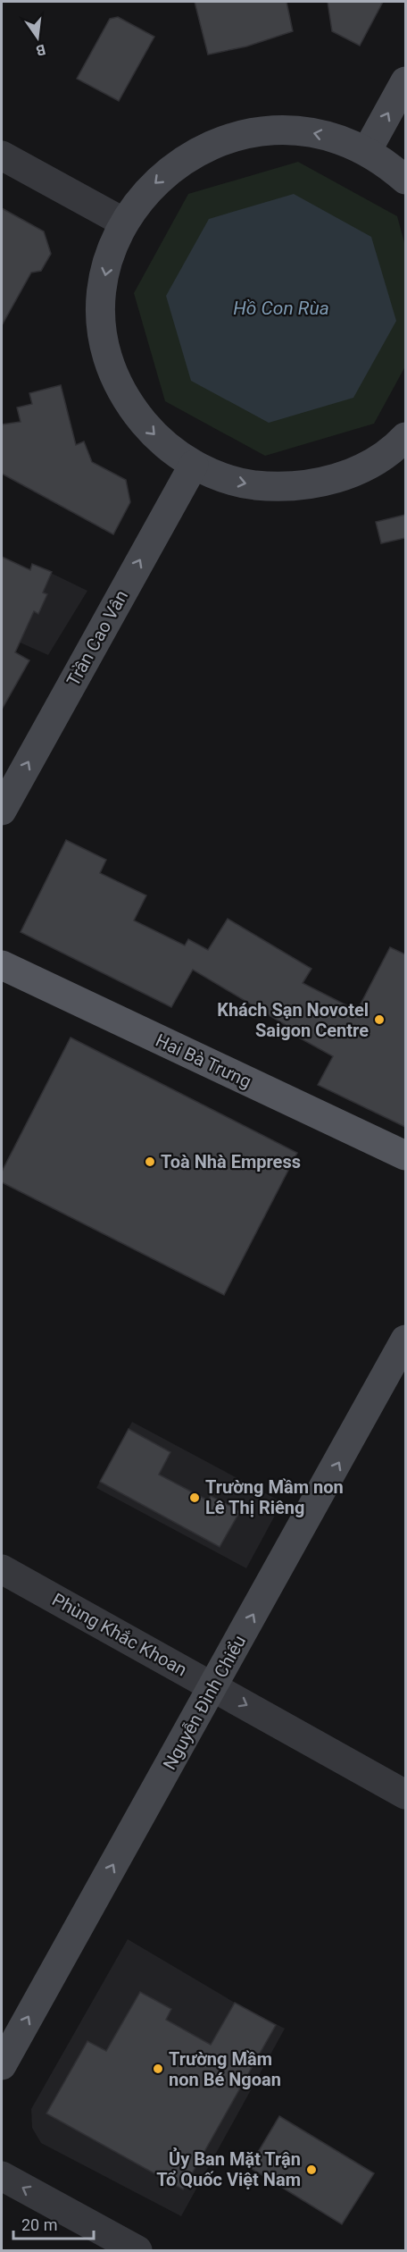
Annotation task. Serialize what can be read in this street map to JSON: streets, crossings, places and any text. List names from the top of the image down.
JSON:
{
  "streets": {
    "main road": ["Trần Cao Vân", "Hai Bà Trưng", "Nguyễn Đình Chiểu"],
    "street": ["Phùng Khắc Khoan"]
  },
  "crossings": [
    ["Phùng Khắc Khoan", "Nguyễn Đình Chiểu"]
  ],
  "one_way": ["Trần Cao Vân", "Phùng Khắc Khoan", "Nguyễn Đình Chiểu"],
  "water": ["Hồ Con Rùa"],
  "places": [
    "Khách Sạn Novotel Saigon Centre",
    "Toà Nhà Empress",
    "Trường Mầm non Lê Thị Riêng",
    "Trường Mầm non Bé Ngoan",
    "Ủy Ban Mặt Trận Tổ Quốc Việt Nam"
  ],
  "scale_bar": "20 m",
  "north": "bottom"
}
